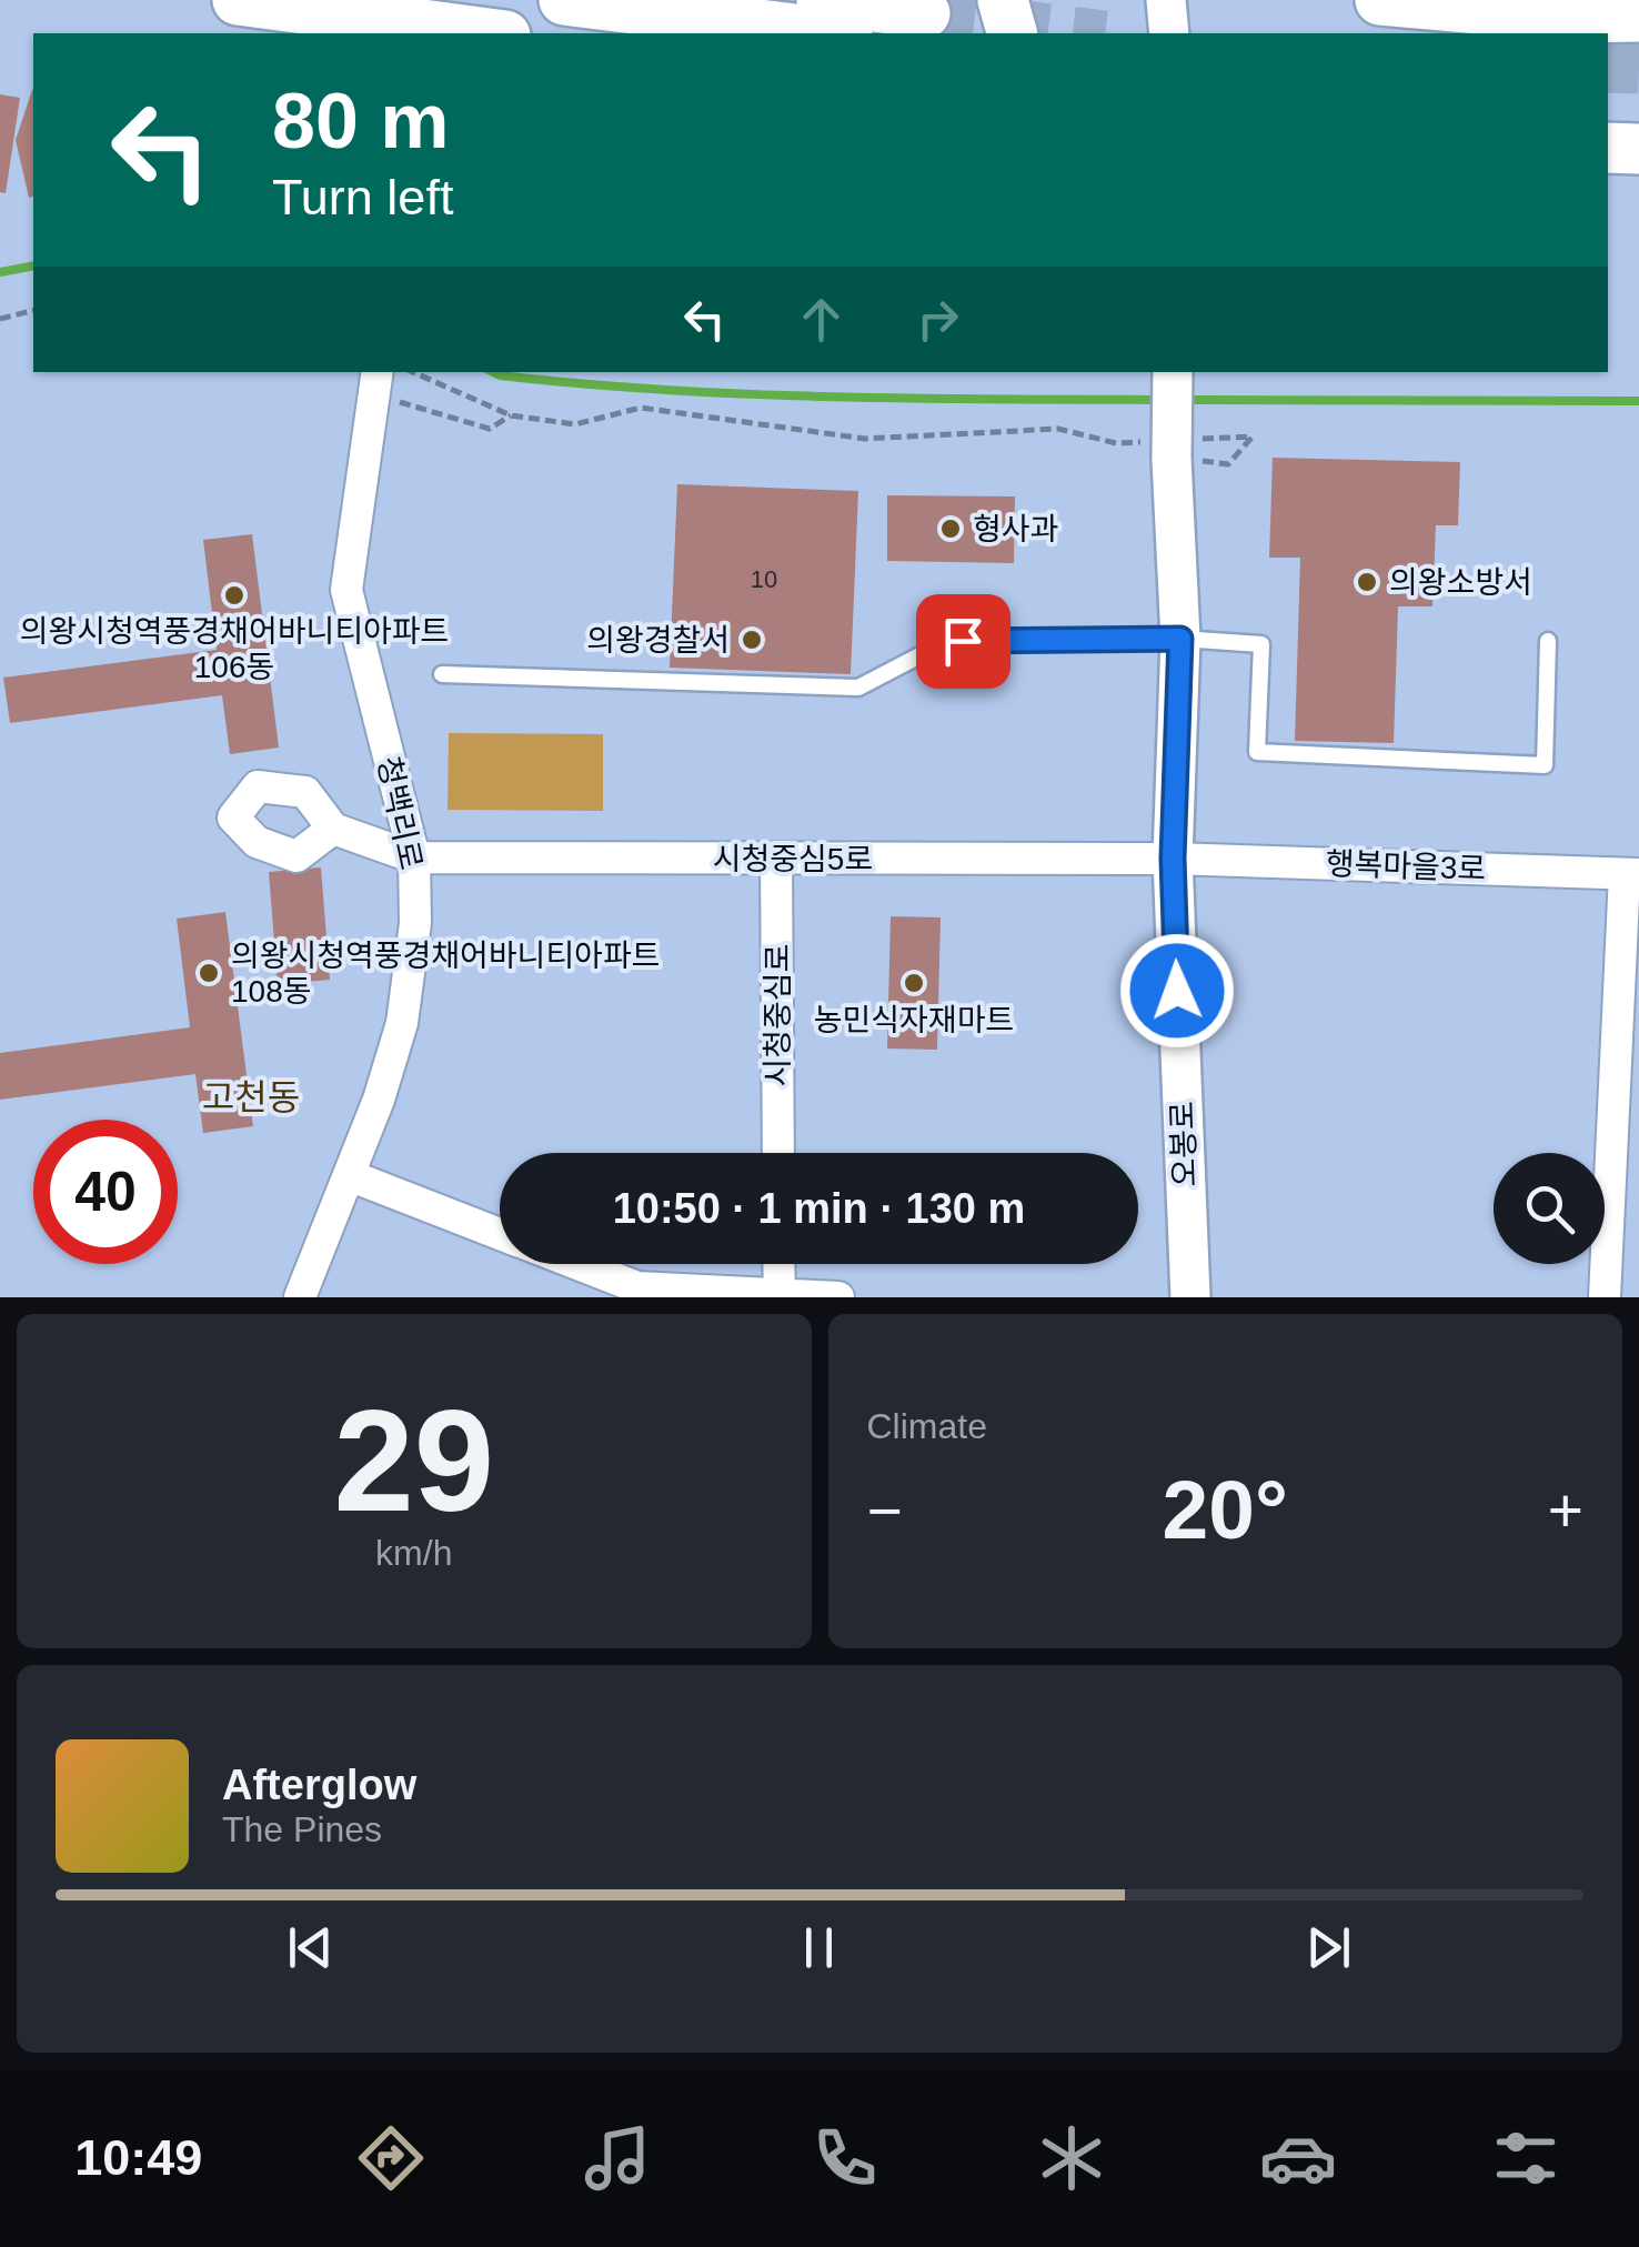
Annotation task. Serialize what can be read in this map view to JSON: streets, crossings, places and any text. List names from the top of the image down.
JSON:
{
  "streets": {
    "street": [
      "청백리로",
      "시청중심5로",
      "행복마을3로",
      "시청중심로",
      "오봉로"
    ]
  },
  "crossings": [
    ["청백리로", "시청중심5로"],
    ["시청중심5로", "행복마을3로"],
    ["시청중심5로", "시청중심로"],
    ["시청중심5로", "오봉로"],
    ["행복마을3로", "오봉로"]
  ],
  "districts": ["고천동"],
  "places": [
    "형사과",
    "의왕소방서",
    "의왕시청역풍경채어바니티아파트 106동",
    "의왕경찰서",
    "의왕시청역풍경채어바니티아파트 108동",
    "농민식자재마트"
  ],
  "house_numbers": ["10"],
  "page": {
    "turn": ["80 m", "Turn left"],
    "limit": "40",
    "trip": "10:50 · 1 min · 130 m",
    "tile": [
      ["29", "km/h"],
      "Climate"
    ],
    "heat": ["−", "20°", "+"],
    "song": ["Afterglow", "The Pines"],
    "tabs": "10:49"
  }
}
